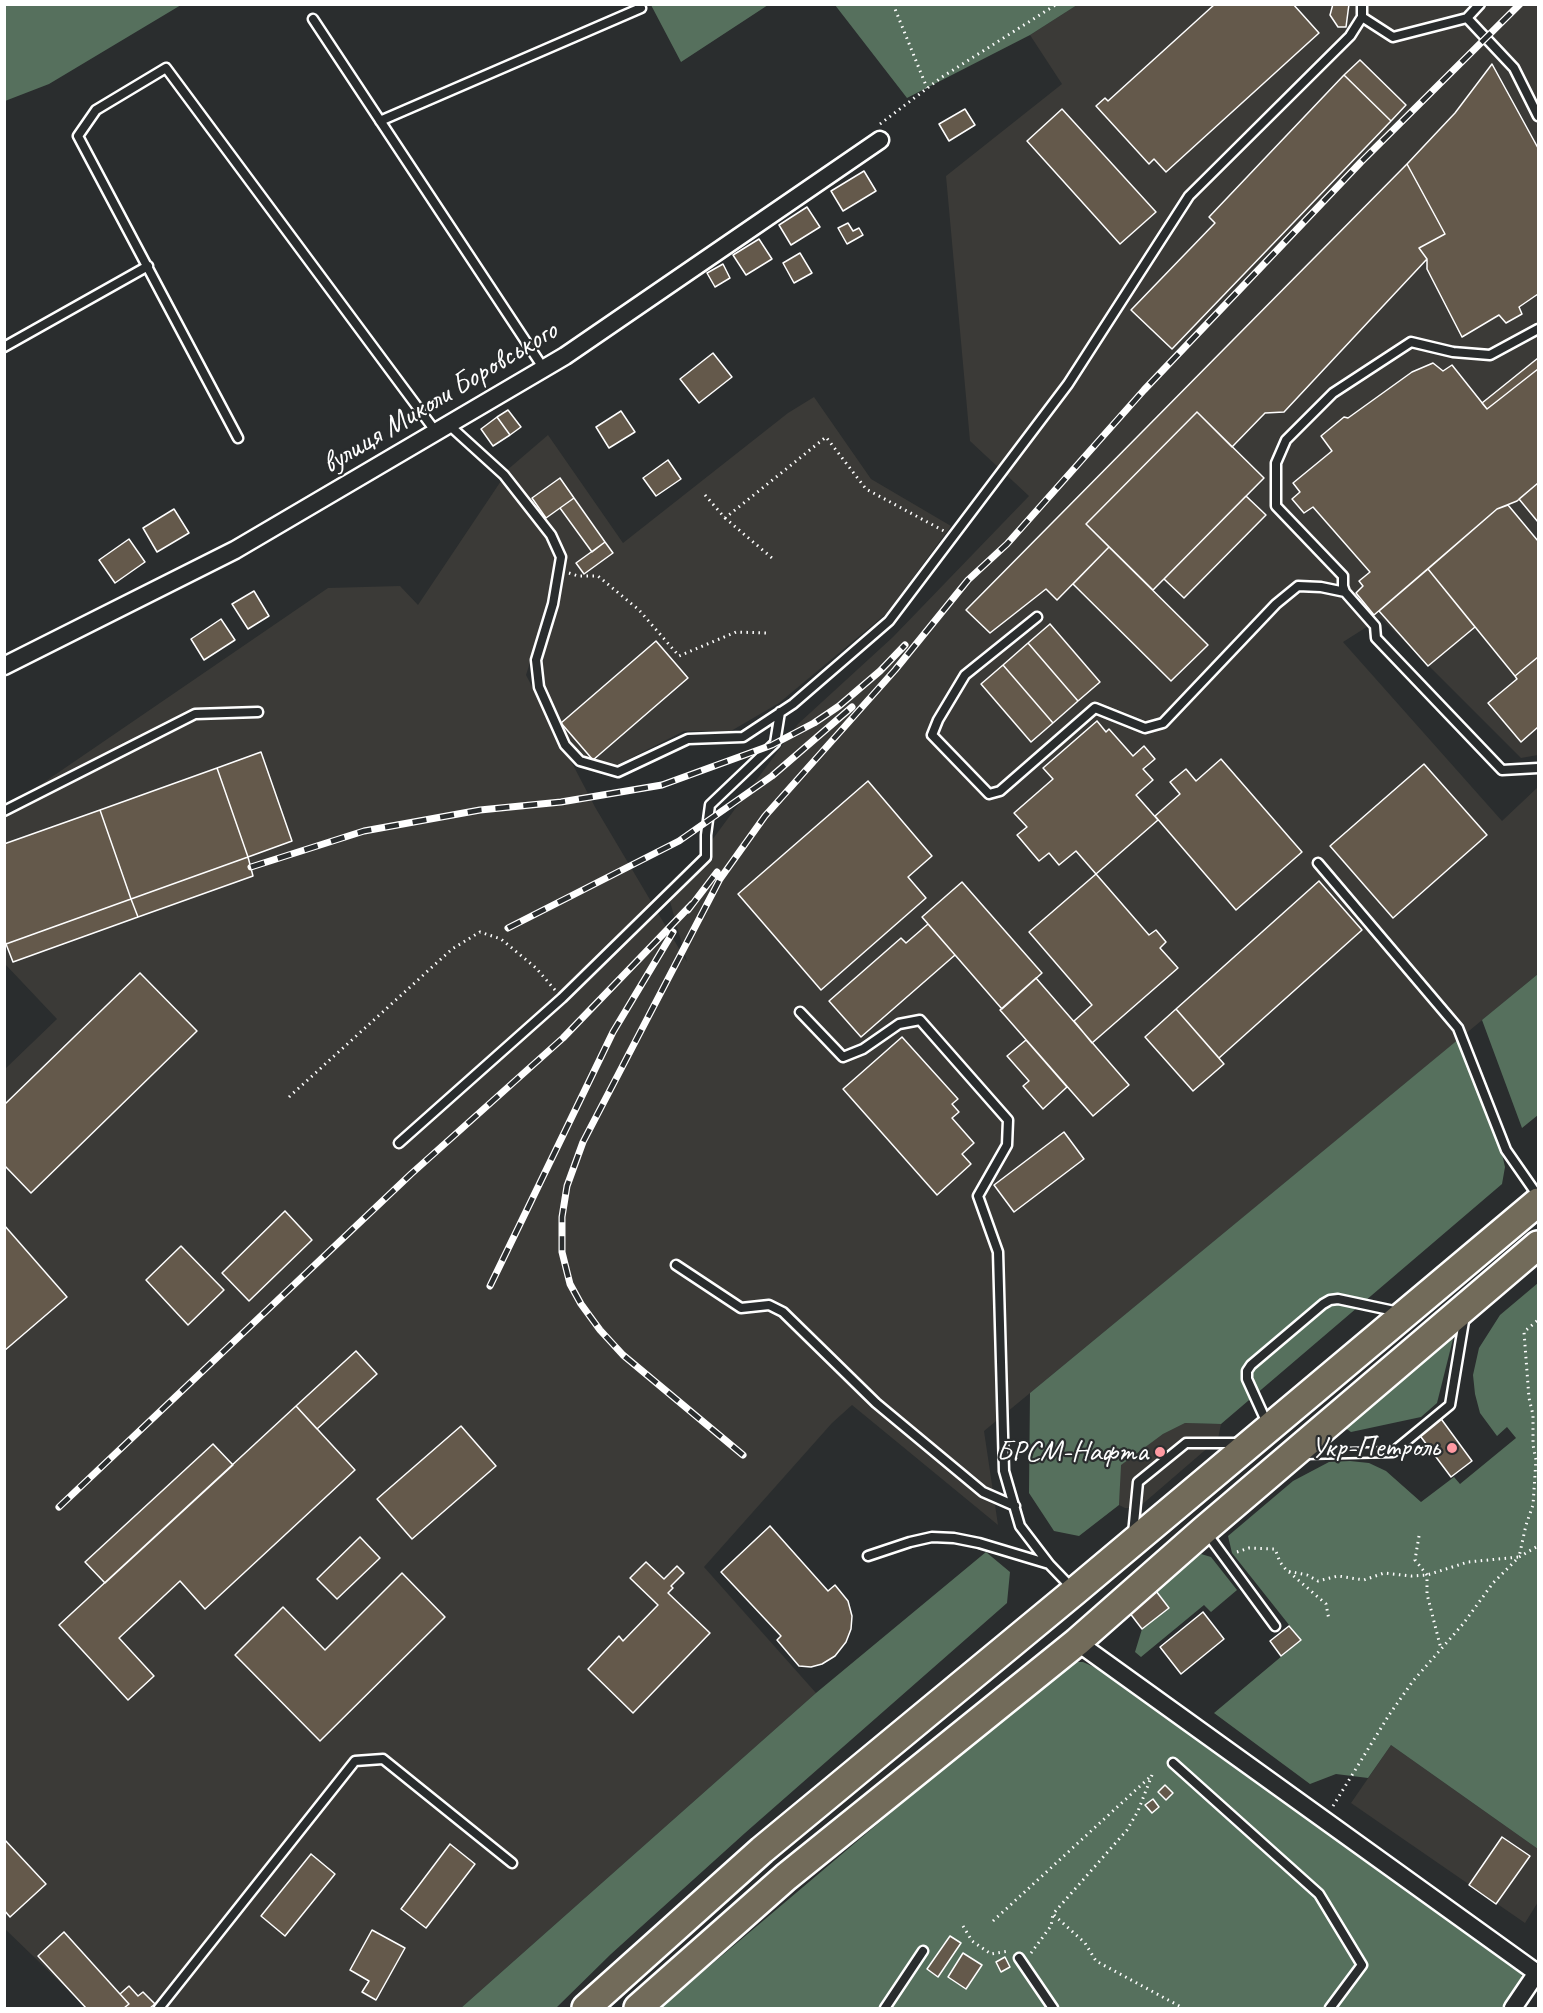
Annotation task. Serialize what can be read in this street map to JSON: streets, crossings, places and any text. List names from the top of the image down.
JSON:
{
  "streets": {
    "street": ["вулиця Миколи Боровського"]
  },
  "places": ["Укр-Петроль", "БРСМ-Нафта"]
}
